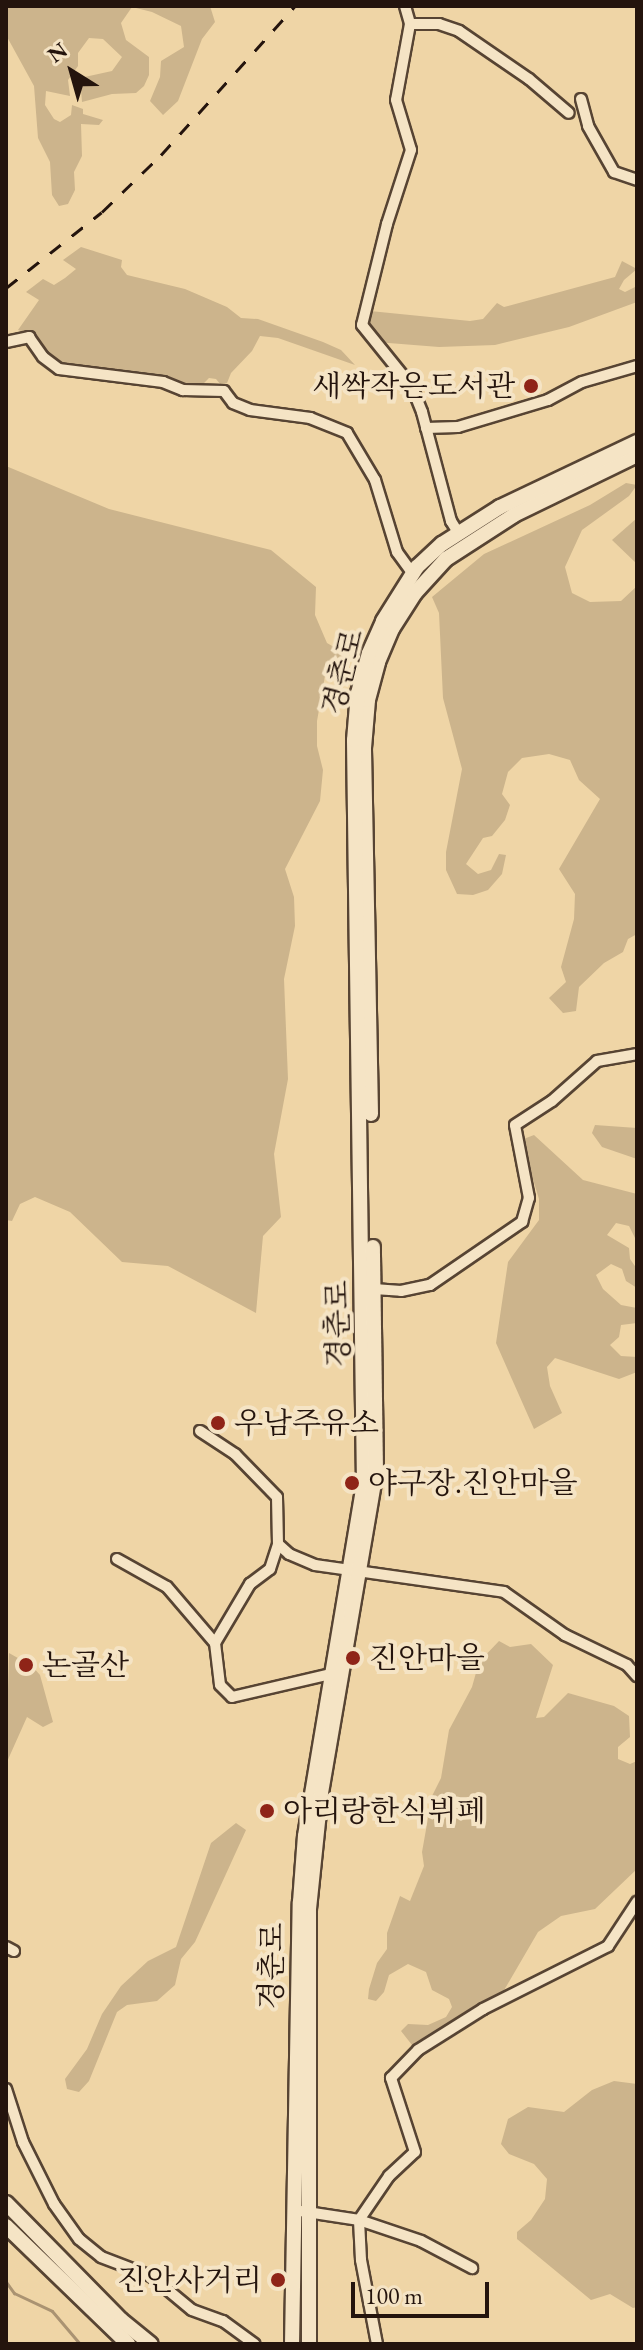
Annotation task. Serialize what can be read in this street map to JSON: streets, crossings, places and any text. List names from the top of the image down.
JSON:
{
  "streets": {
    "street": ["경춘로"]
  },
  "places": [
    "새싹작은도서관",
    "우남주유소",
    "야구장.진안마을",
    "진안마을",
    "논골산",
    "아리랑한식뷔페",
    "진안사거리"
  ],
  "scale_bar": "100 m",
  "north": "top left"
}
